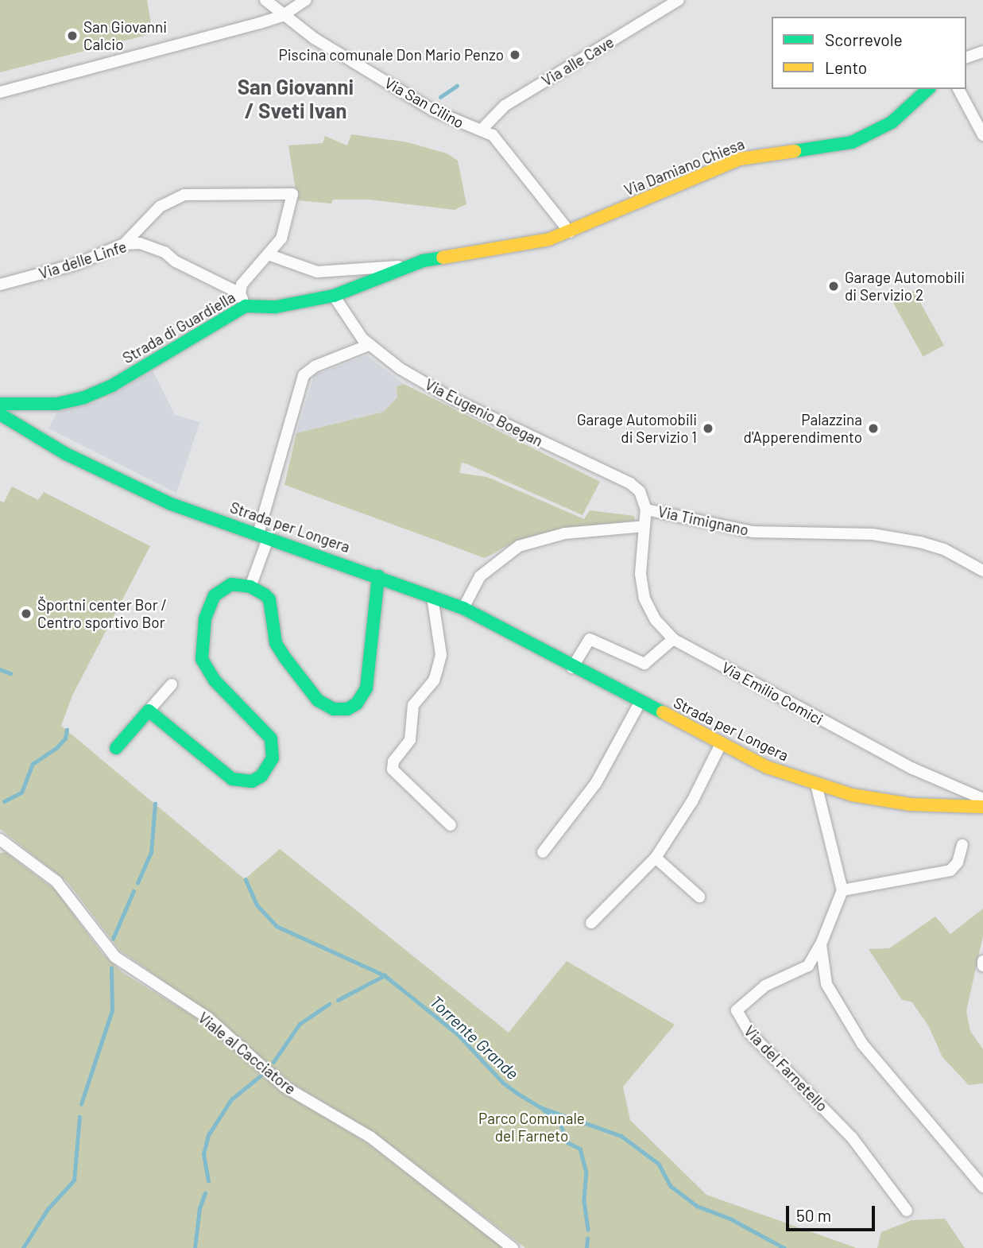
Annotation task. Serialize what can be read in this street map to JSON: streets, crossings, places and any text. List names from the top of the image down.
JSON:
{
  "streets": {
    "street": [
      "Via alle Cave",
      "Via San Cilino",
      "Via Damiano Chiesa",
      "Via delle Linfe",
      "Strada di Guardiella",
      "Via Eugenio Boegan",
      "Via Timignano",
      "Strada per Longera",
      "Via Emilio Comici",
      "Viale al Cacciatore",
      "Via del Farnetello"
    ]
  },
  "crossings": [
    ["Via alle Cave", "Via San Cilino"],
    ["Via San Cilino", "Via Damiano Chiesa"],
    ["Via San Cilino", "Strada di Guardiella"],
    ["Via Damiano Chiesa", "Strada di Guardiella"],
    ["Strada di Guardiella", "Via Eugenio Boegan"],
    ["Via Eugenio Boegan", "Via Timignano"],
    ["Via Timignano", "Strada per Longera"],
    ["Via Timignano", "Via Emilio Comici"]
  ],
  "districts": ["San Giovanni / Sveti Ivan"],
  "water": ["Torrente Grande"],
  "parks": ["Parco Comunale del Farneto"],
  "places": [
    "San Giovanni Calcio",
    "Piscina comunale Don Mario Penzo",
    "Garage Automobili di Servizio 2",
    "Garage Automobili di Servizio 1",
    "Palazzina d'Apperendimento",
    "Športni center Bor / Centro sportivo Bor"
  ],
  "legend": ["Scorrevole", "Lento"],
  "scale_bar": "50 m"
}
